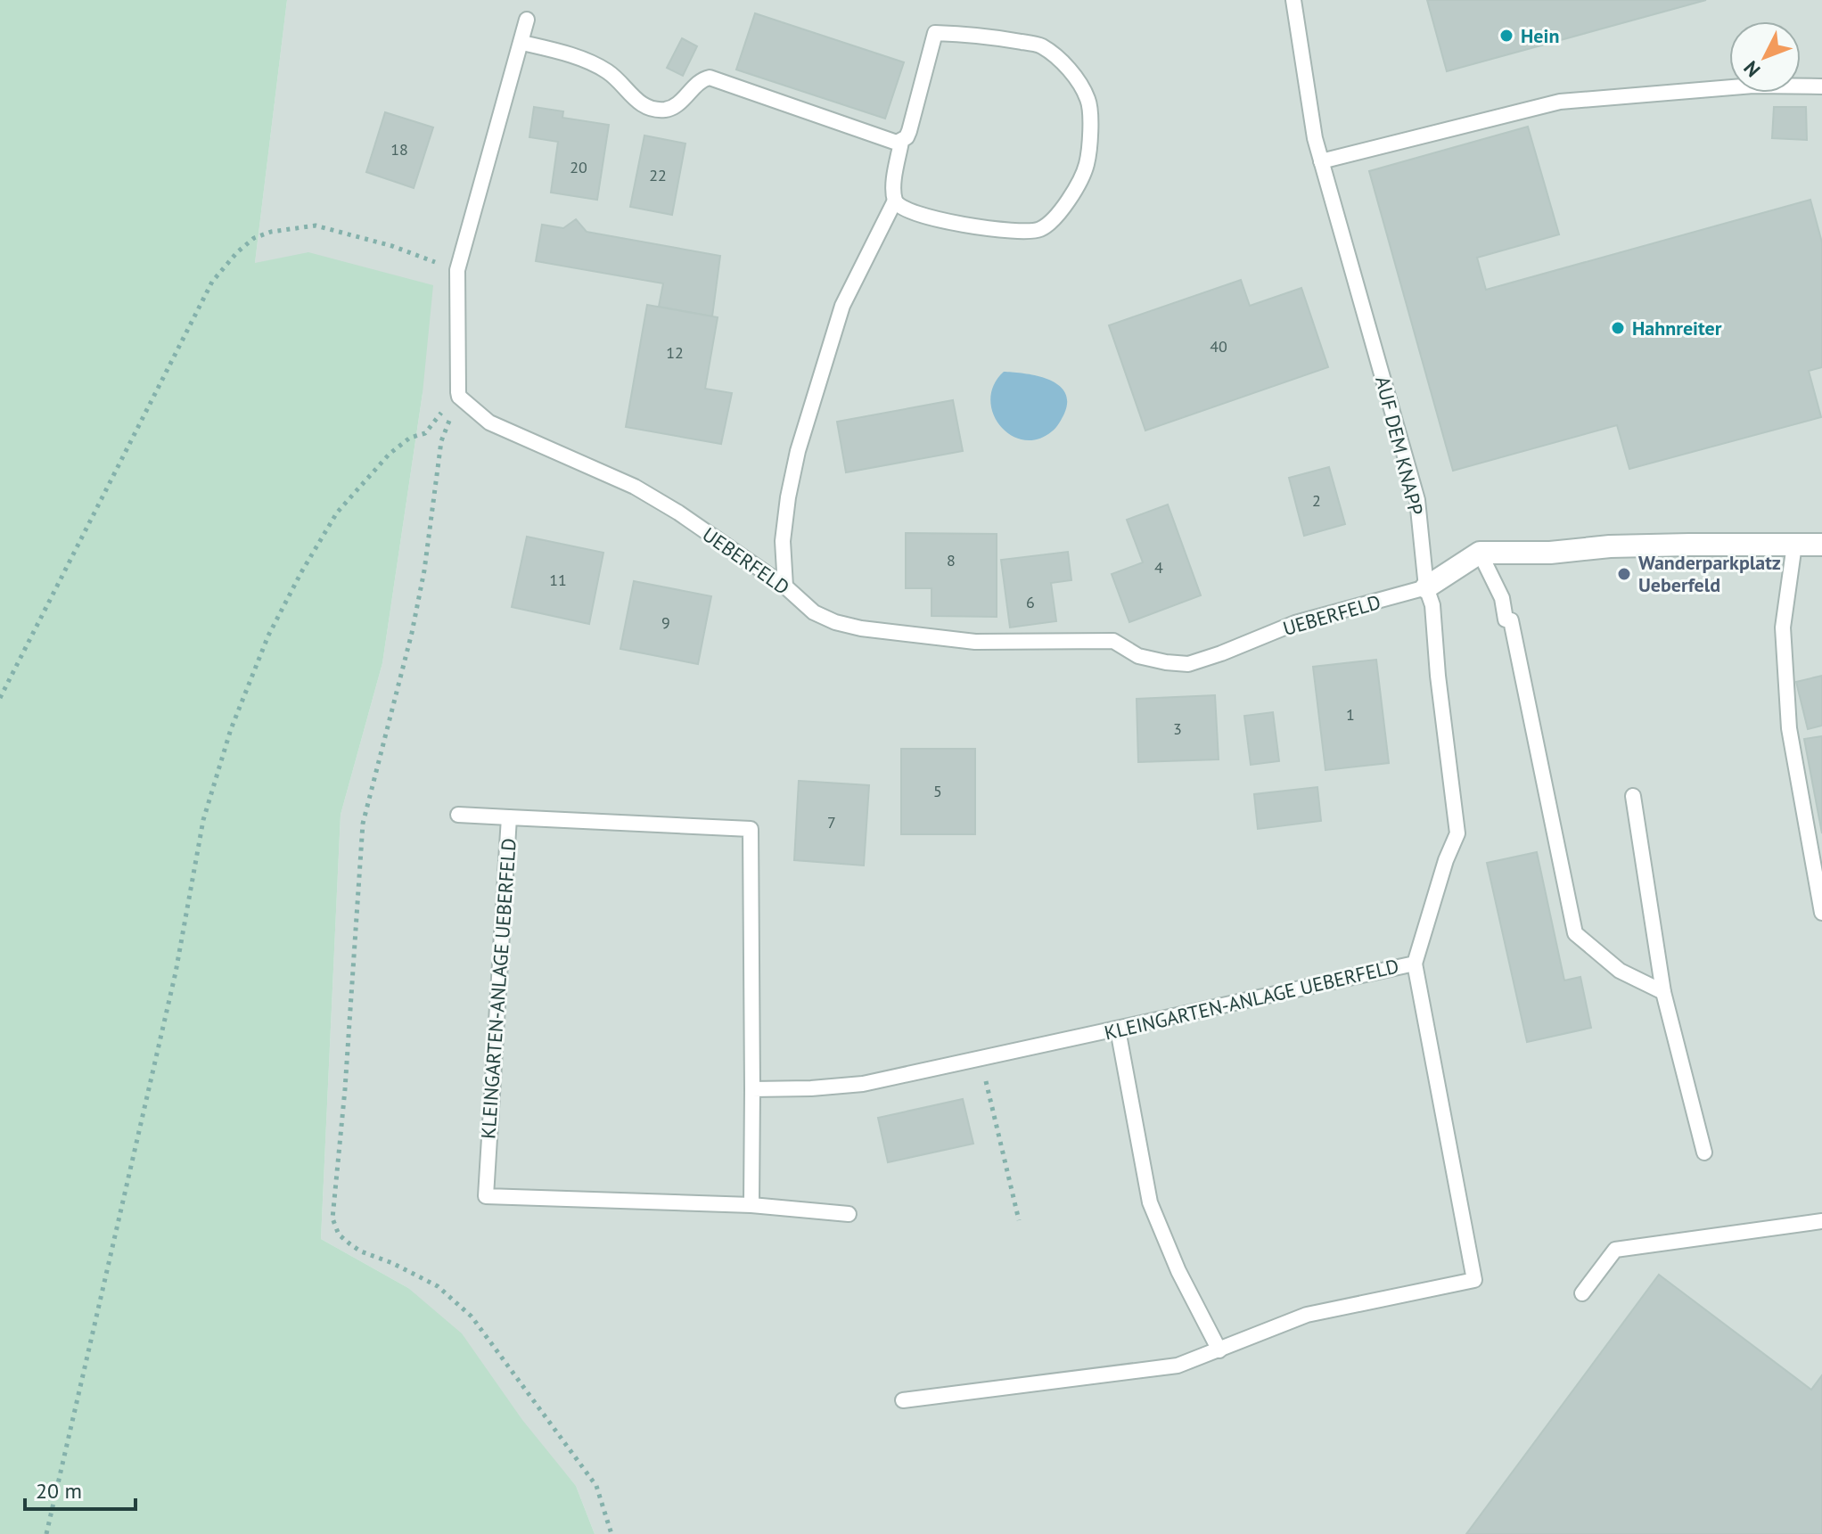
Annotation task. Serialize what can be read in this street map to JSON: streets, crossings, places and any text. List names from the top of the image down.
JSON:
{
  "streets": {
    "lane": ["AUF DEM KNAPP", "UEBERFELD", "KLEINGARTEN-ANLAGE UEBERFELD"]
  },
  "crossings": [
    ["AUF DEM KNAPP", "UEBERFELD"],
    ["AUF DEM KNAPP", "KLEINGARTEN-ANLAGE UEBERFELD"],
    ["UEBERFELD", "KLEINGARTEN-ANLAGE UEBERFELD"]
  ],
  "places": ["Hein", "Hahnreiter", "Wanderparkplatz Ueberfeld"],
  "house_numbers": [
    "18",
    "20",
    "22",
    "40",
    "12",
    "2",
    "8",
    "4",
    "11",
    "6",
    "9",
    "1",
    "3",
    "5",
    "7"
  ],
  "scale_bar": "20 m",
  "north": "bottom left"
}
